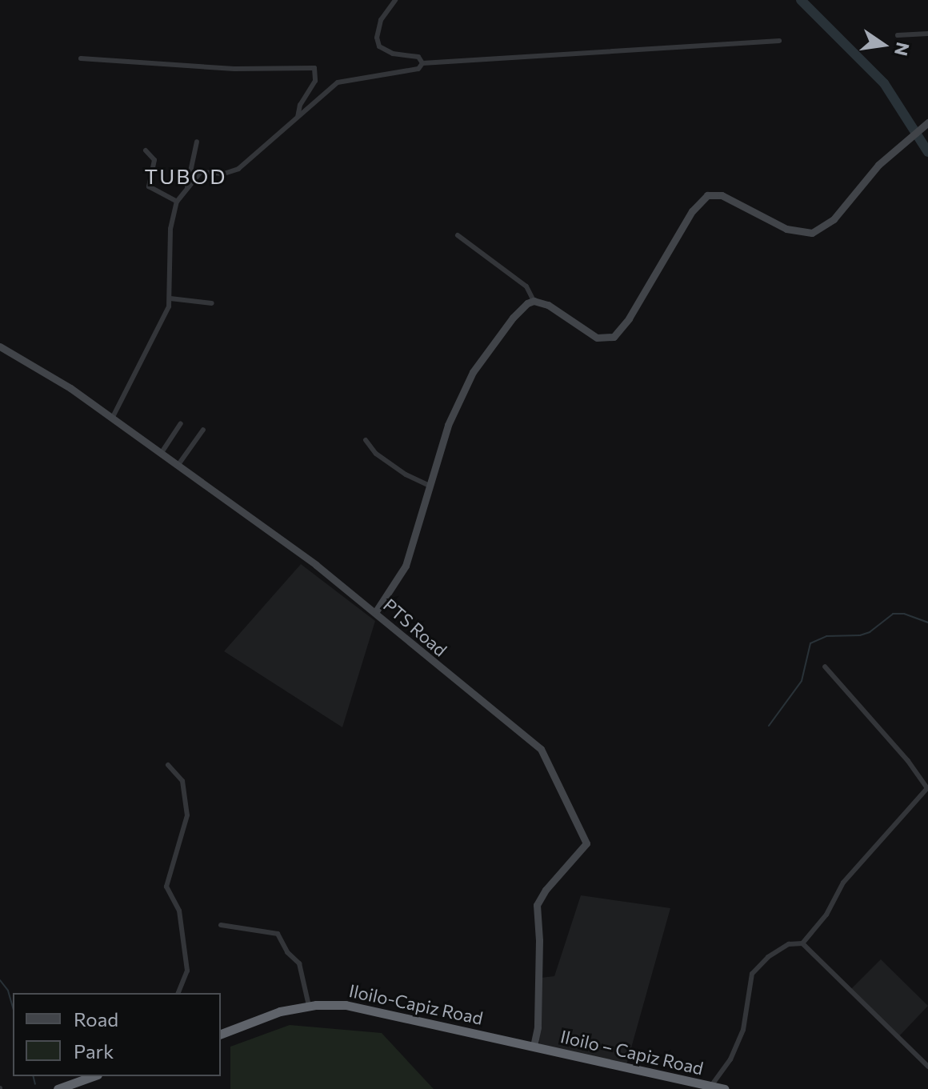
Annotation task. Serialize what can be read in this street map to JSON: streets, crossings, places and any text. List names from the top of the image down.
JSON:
{
  "streets": {
    "highway": ["Iloilo-Capiz Road", "Iloilo – Capiz Road"],
    "main road": ["PTS Road"]
  },
  "crossings": [
    ["PTS Road", "Iloilo-Capiz Road"],
    ["PTS Road", "Iloilo – Capiz Road"],
    ["Iloilo-Capiz Road", "Iloilo – Capiz Road"]
  ],
  "districts": ["TUBOD"],
  "legend": ["Road", "Park"],
  "north": "right"
}
